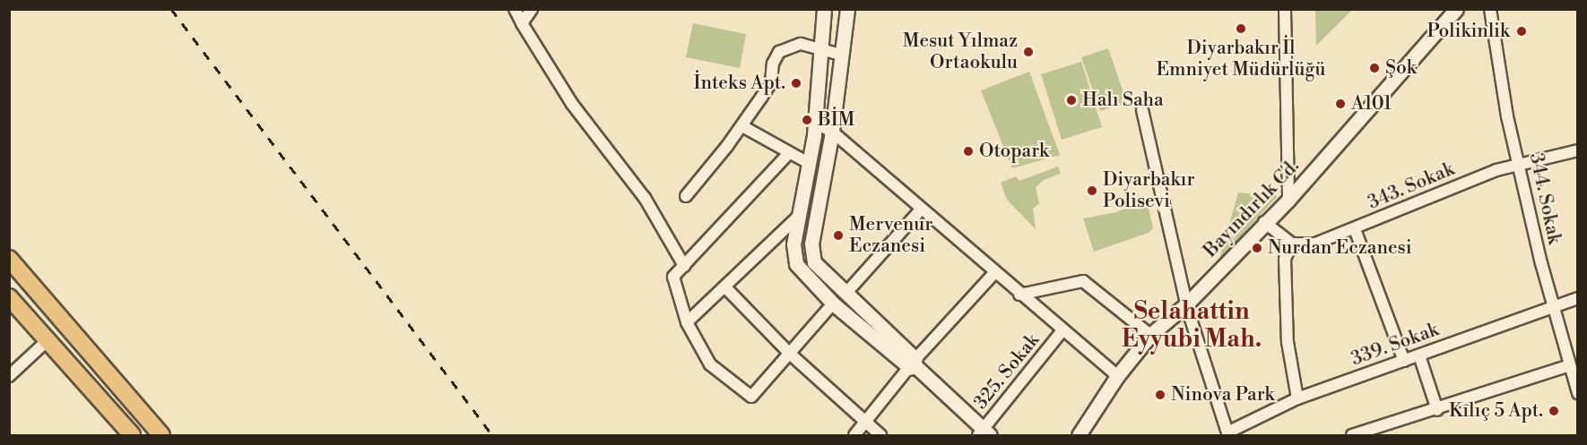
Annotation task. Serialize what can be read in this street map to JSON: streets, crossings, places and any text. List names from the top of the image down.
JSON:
{
  "streets": {
    "street": [
      "343. Sokak",
      "344. Sokak",
      "Bayındırlık Cd.",
      "339. Sokak",
      "325. Sokak"
    ]
  },
  "crossings": [
    ["343. Sokak", "344. Sokak"],
    ["344. Sokak", "339. Sokak"]
  ],
  "districts": ["Selahattin Eyyubi Mah."],
  "places": [
    "Diyarbakır İl Emniyet Müdürlüğü",
    "Polikinlik",
    "Mesut Yılmaz Ortaokulu",
    "Şok",
    "İnteks Apt.",
    "Halı Saha",
    "A101",
    "BİM",
    "Otopark",
    "Diyarbakır Polisevi",
    "Mervenur Eczanesi",
    "Nurdan Eczanesi",
    "Ninova Park",
    "Kılıç 5 Apt."
  ]
}
